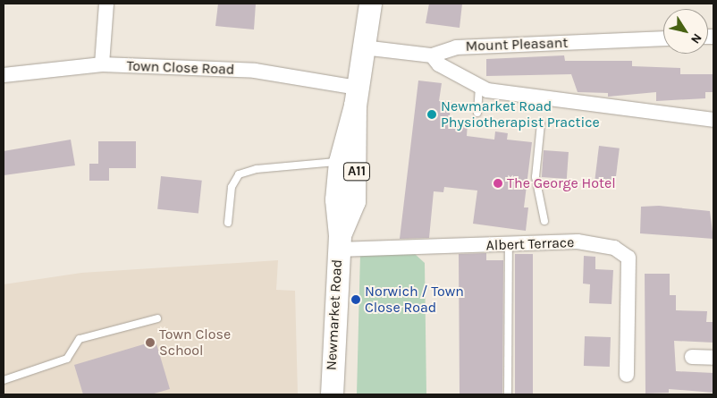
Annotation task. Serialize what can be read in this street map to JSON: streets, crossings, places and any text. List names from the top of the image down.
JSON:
{
  "streets": {
    "main road": ["A11", "Newmarket Road"],
    "street": ["Mount Pleasant", "Town Close Road", "Albert Terrace"]
  },
  "crossings": [
    ["Mount Pleasant", "Newmarket Road"],
    ["Town Close Road", "Newmarket Road"],
    ["Albert Terrace", "Newmarket Road"]
  ],
  "places": [
    "Newmarket Road Physiotherapist Practice",
    "The George Hotel",
    "Norwich / Town Close Road",
    "Town Close School"
  ],
  "north": "bottom right"
}
